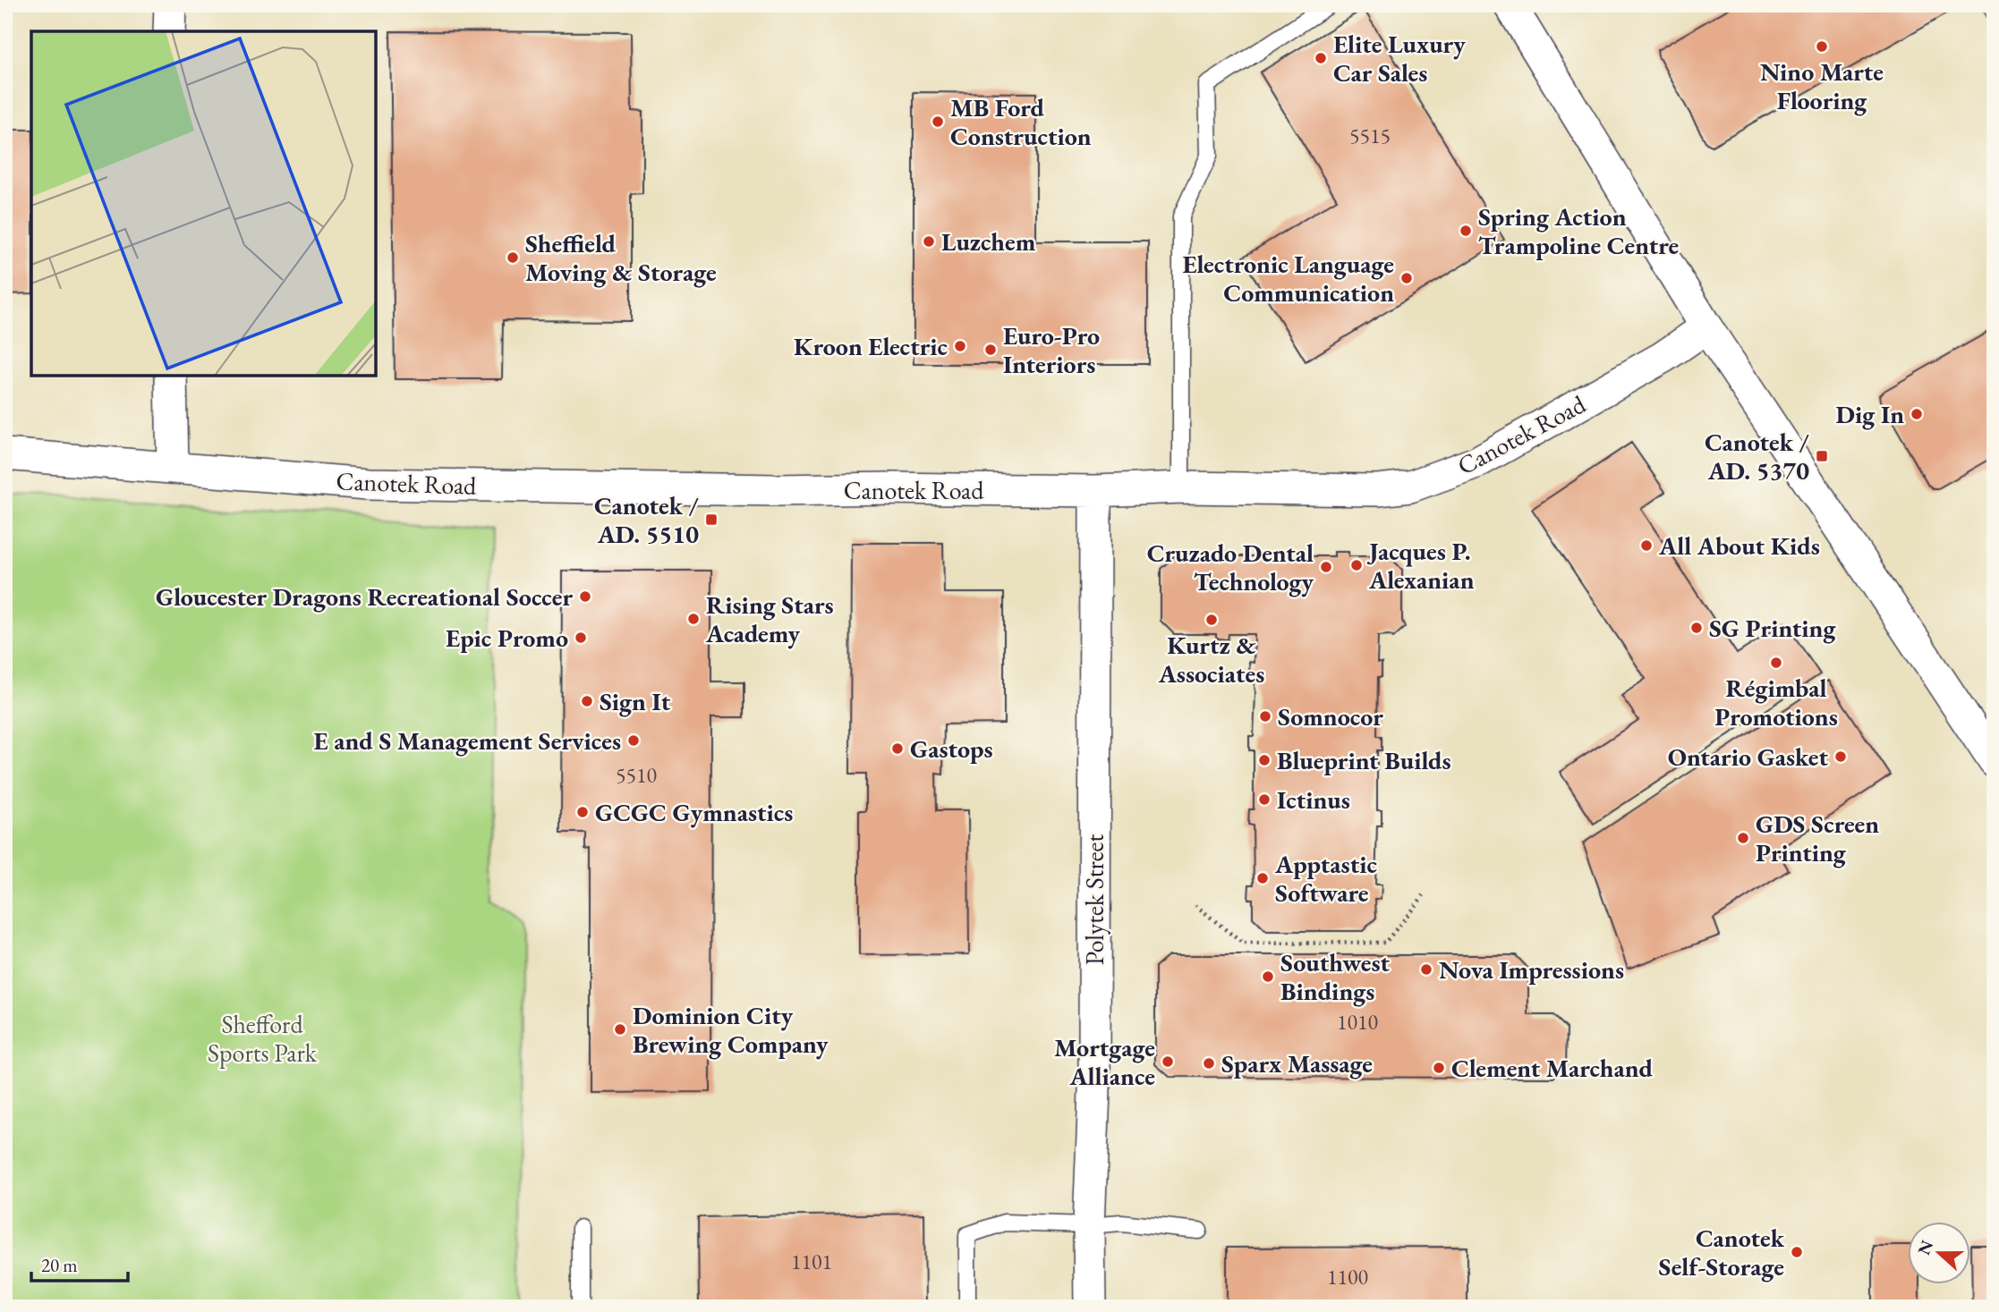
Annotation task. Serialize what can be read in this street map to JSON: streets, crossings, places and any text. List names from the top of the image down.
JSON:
{
  "streets": {
    "street": ["Canotek Road", "Polytek Street"]
  },
  "crossings": [
    ["Canotek Road", "Polytek Street"]
  ],
  "parks": ["Shefford Sports Park"],
  "places": {
    "other": [
      "Nino Marte Flooring",
      "Elite Luxury Car Sales",
      "MB Ford Construction",
      "Spring Action Trampoline Centre",
      "Luzchem",
      "Sheffield Moving & Storage",
      "Electronic Language Communication",
      "Kroon Electric",
      "Euro-Pro Interiors",
      "Dig In",
      "All About Kids",
      "Jacques P. Alexanian",
      "Cruzado Dental Technology",
      "Gloucester Dragons Recreational Soccer",
      "Rising Stars Academy",
      "Kurtz & Associates",
      "SG Printing",
      "Epic Promo",
      "Régimbal Promotions",
      "Sign It",
      "Somnocor",
      "E and S Management Services",
      "Gastops",
      "Ontario Gasket",
      "Blueprint Builds",
      "Ictinus",
      "GCGC Gymnastics",
      "GDS Screen Printing",
      "Apptastic Software",
      "Nova Impressions",
      "Southwest Bindings",
      "Dominion City Brewing Company",
      "Mortgage Alliance",
      "Sparx Massage",
      "Clement Marchand",
      "Canotek Self-Storage"
    ],
    "transit": ["Canotek / AD. 5370", "Canotek / AD. 5510"]
  },
  "house_numbers": [
    "5515",
    "5510",
    "1010",
    "1101",
    "1100"
  ],
  "scale_bar": "20 m",
  "north": "left"
}
